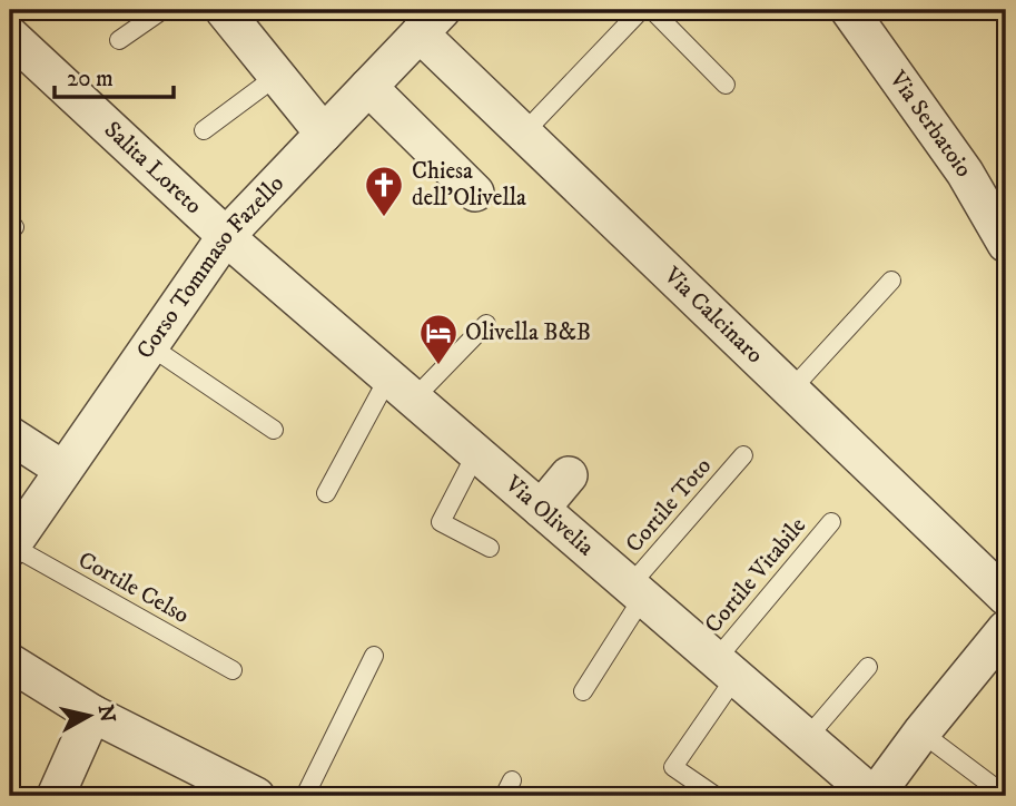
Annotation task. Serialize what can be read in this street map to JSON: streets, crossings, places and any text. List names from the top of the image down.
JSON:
{
  "streets": {
    "street": [
      "Via Serbatoio",
      "Salita Loreto",
      "Corso Tommaso Fazello",
      "Via Calcinaro",
      "Via Olivelia"
    ],
    "lane": ["Cortile Toto", "Cortile Vitabile", "Cortile Celso"]
  },
  "crossings": [
    ["Salita Loreto", "Corso Tommaso Fazello"],
    ["Salita Loreto", "Via Olivelia"],
    ["Corso Tommaso Fazello", "Via Calcinaro"],
    ["Corso Tommaso Fazello", "Via Olivelia"],
    ["Corso Tommaso Fazello", "Cortile Celso"],
    ["Cortile Toto", "Via Olivelia"],
    ["Via Olivelia", "Cortile Vitabile"]
  ],
  "places": {
    "church": ["Chiesa dell'Olivella"],
    "hotel": ["Olivella B&B"]
  },
  "scale_bar": "20 m",
  "north": "right"
}
